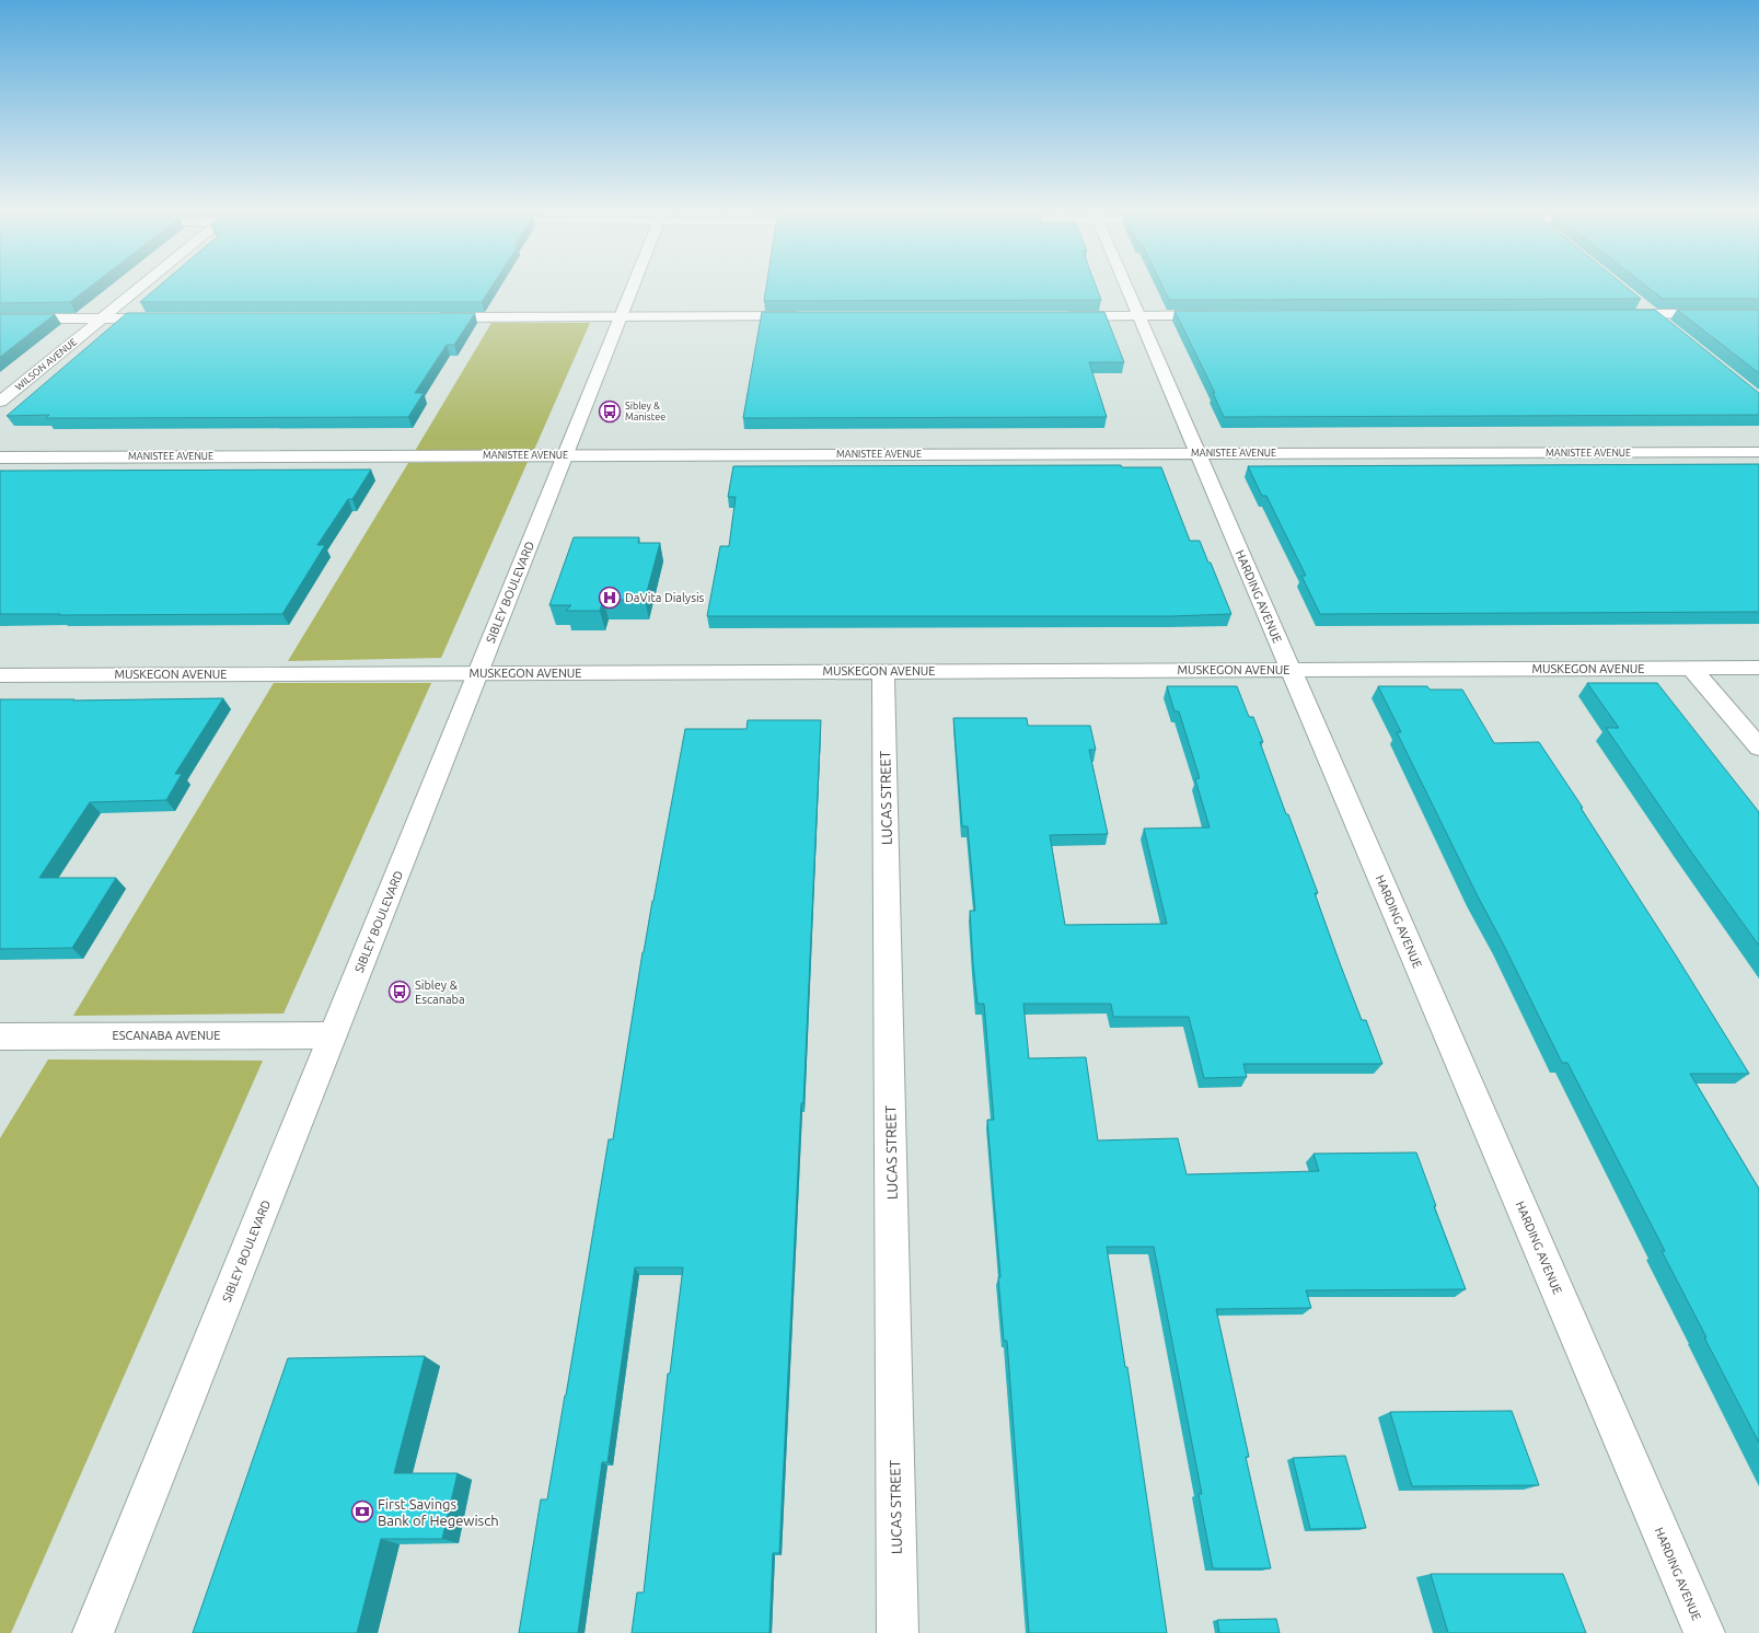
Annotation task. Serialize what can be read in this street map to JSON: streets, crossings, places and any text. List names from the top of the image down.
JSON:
{
  "streets": {
    "street": [
      "WILSON AVENUE",
      "MANISTEE AVENUE",
      "SIBLEY BOULEVARD",
      "HARDING AVENUE",
      "MUSKEGON AVENUE",
      "LUCAS STREET",
      "ESCANABA AVENUE"
    ]
  },
  "crossings": [
    ["MANISTEE AVENUE", "SIBLEY BOULEVARD"],
    ["MANISTEE AVENUE", "HARDING AVENUE"],
    ["SIBLEY BOULEVARD", "MUSKEGON AVENUE"],
    ["SIBLEY BOULEVARD", "ESCANABA AVENUE"],
    ["HARDING AVENUE", "MUSKEGON AVENUE"],
    ["MUSKEGON AVENUE", "LUCAS STREET"]
  ],
  "places": {
    "bus stop": ["Sibley & Manistee", "Sibley & Escanaba"],
    "hospital": ["DaVita Dialysis"],
    "bank": ["First Savings Bank of Hegewisch"]
  }
}
